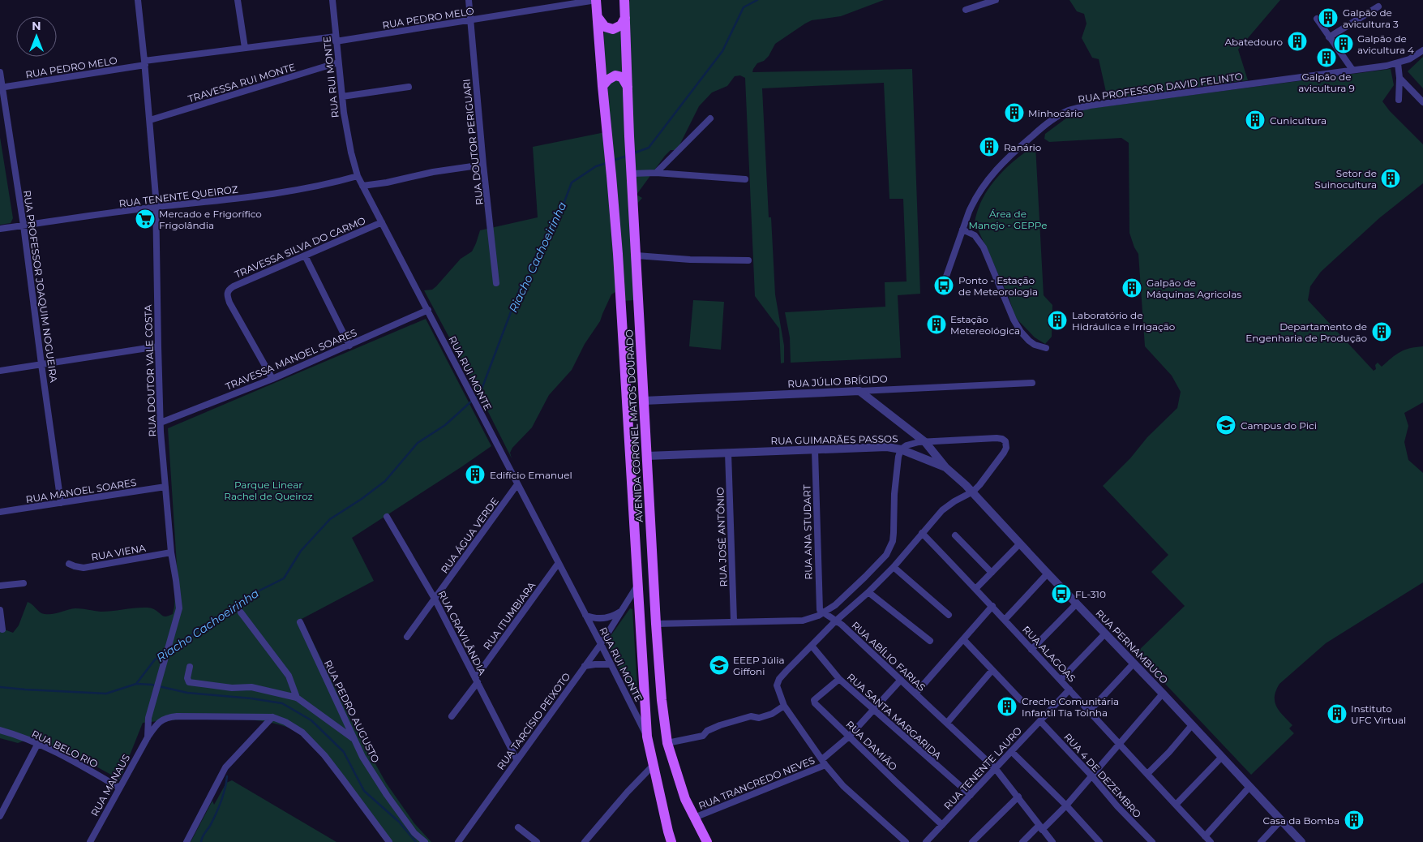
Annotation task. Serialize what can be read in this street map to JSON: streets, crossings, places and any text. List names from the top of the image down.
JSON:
{
  "streets": {
    "main road": ["AVENIDA CORONEL MATOS DOURADO"],
    "street": [
      "RUA PEDRO MELO",
      "RUA RUI MONTE",
      "TRAVESSA RUI MONTE",
      "RUA PROFESSOR DAVID FELINTO",
      "RUA DOUTOR PERIGUARI",
      "RUA TENENTE QUEIROZ",
      "TRAVESSA SILVA DO CARMO",
      "RUA PROFESSOR JOAQUIM NOGUEIRA",
      "TRAVESSA MANOEL SOARES",
      "RUA DOUTOR VALE COSTA",
      "RUA JÚLIO BRÍGIDO",
      "RUA GUIMARÃES PASSOS",
      "RUA MANOEL SOARES",
      "RUA ANA STUDART",
      "RUA ÁGUA VERDE",
      "RUA JOSÉ ANTÔNIO",
      "RUA VIENA",
      "RUA ITUMBIARA",
      "RUA CRAVILÂNDIA",
      "RUA PERNAMBUCO",
      "RUA ALAGOAS",
      "RUA ABÍLIO FARIAS",
      "RUA PEDRO AUGUSTO",
      "RUA SANTA MARGARIDA",
      "RUA TARCÍSIO PEIXOTO",
      "RUA DAMIÃO",
      "RUA BELO RIO",
      "RUA TENENTE LAURO",
      "RUA 4 DE DEZEMBRO",
      "RUA TRANCREDO NEVES",
      "RUA MANAUS"
    ]
  },
  "crossings": [
    ["RUA PEDRO MELO", "RUA RUI MONTE"],
    ["RUA PEDRO MELO", "RUA DOUTOR PERIGUARI"],
    ["RUA PEDRO MELO", "RUA PROFESSOR JOAQUIM NOGUEIRA"],
    ["RUA PEDRO MELO", "RUA DOUTOR VALE COSTA"],
    ["RUA PEDRO MELO", "AVENIDA CORONEL MATOS DOURADO"],
    ["RUA RUI MONTE", "TRAVESSA RUI MONTE"],
    ["RUA RUI MONTE", "RUA TENENTE QUEIROZ"],
    ["RUA RUI MONTE", "TRAVESSA SILVA DO CARMO"],
    ["RUA RUI MONTE", "TRAVESSA MANOEL SOARES"],
    ["RUA RUI MONTE", "AVENIDA CORONEL MATOS DOURADO"],
    ["RUA RUI MONTE", "RUA ÁGUA VERDE"],
    ["RUA RUI MONTE", "RUA ITUMBIARA"],
    ["RUA RUI MONTE", "RUA TARCÍSIO PEIXOTO"],
    ["TRAVESSA RUI MONTE", "RUA DOUTOR VALE COSTA"],
    ["RUA TENENTE QUEIROZ", "RUA PROFESSOR JOAQUIM NOGUEIRA"],
    ["RUA TENENTE QUEIROZ", "RUA DOUTOR VALE COSTA"],
    ["TRAVESSA SILVA DO CARMO", "TRAVESSA MANOEL SOARES"],
    ["RUA PROFESSOR JOAQUIM NOGUEIRA", "RUA MANOEL SOARES"],
    ["TRAVESSA MANOEL SOARES", "RUA DOUTOR VALE COSTA"],
    ["RUA DOUTOR VALE COSTA", "RUA MANOEL SOARES"],
    ["RUA DOUTOR VALE COSTA", "RUA VIENA"],
    ["RUA DOUTOR VALE COSTA", "RUA MANAUS"],
    ["RUA JÚLIO BRÍGIDO", "AVENIDA CORONEL MATOS DOURADO"],
    ["RUA JÚLIO BRÍGIDO", "RUA PERNAMBUCO"],
    ["AVENIDA CORONEL MATOS DOURADO", "RUA GUIMARÃES PASSOS"],
    ["AVENIDA CORONEL MATOS DOURADO", "RUA TARCÍSIO PEIXOTO"],
    ["AVENIDA CORONEL MATOS DOURADO", "RUA TRANCREDO NEVES"],
    ["RUA GUIMARÃES PASSOS", "RUA ANA STUDART"],
    ["RUA GUIMARÃES PASSOS", "RUA JOSÉ ANTÔNIO"],
    ["RUA GUIMARÃES PASSOS", "RUA PERNAMBUCO"],
    ["RUA ANA STUDART", "RUA ABÍLIO FARIAS"],
    ["RUA ÁGUA VERDE", "RUA CRAVILÂNDIA"],
    ["RUA ITUMBIARA", "RUA CRAVILÂNDIA"],
    ["RUA CRAVILÂNDIA", "RUA TARCÍSIO PEIXOTO"],
    ["RUA ALAGOAS", "RUA TENENTE LAURO"],
    ["RUA ABÍLIO FARIAS", "RUA TENENTE LAURO"],
    ["RUA ABÍLIO FARIAS", "RUA TRANCREDO NEVES"],
    ["RUA SANTA MARGARIDA", "RUA DAMIÃO"],
    ["RUA SANTA MARGARIDA", "RUA TENENTE LAURO"],
    ["RUA SANTA MARGARIDA", "RUA TRANCREDO NEVES"],
    ["RUA DAMIÃO", "RUA TENENTE LAURO"],
    ["RUA DAMIÃO", "RUA TRANCREDO NEVES"],
    ["RUA BELO RIO", "RUA MANAUS"],
    ["RUA TENENTE LAURO", "RUA 4 DE DEZEMBRO"]
  ],
  "water": ["Riacho Cachoeirinha"],
  "parks": ["Área de Manejo - GEPPe", "Parque Linear Rachel de Queiroz"],
  "places": {
    "building": [
      "Galpão de avicultura 3",
      "Abatedouro",
      "Galpão de avicultura 4",
      "Galpão de avicultura 9",
      "Minhocário",
      "Cunicultura",
      "Ranário",
      "Setor de Suinocultura",
      "Galpão de Máquinas Agricolas",
      "Laboratório de Hidráulica e Irrigação",
      "Estação Metereológica",
      "Departamento de Engenharia de Produção",
      "Edifício Emanuel",
      "Creche Comunitária Infantil Tia Toinha",
      "Instituto UFC Virtual",
      "Casa da Bomba"
    ],
    "supermarket": ["Mercado e Frigorífico Frigolândia"],
    "bus stop": ["Ponto - Estação de Meteorologia", "FL-310"],
    "school or university": ["Campus do Pici", "EEEP Júlia Giffoni"]
  },
  "north": "top"
}
